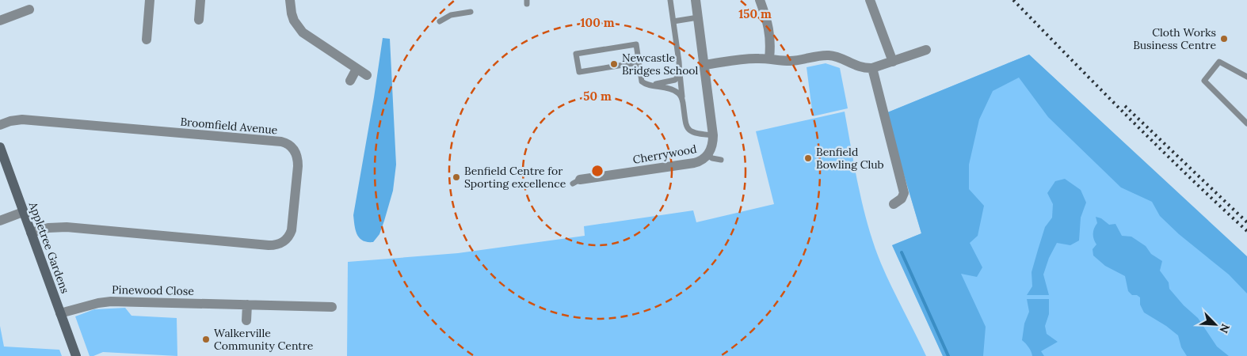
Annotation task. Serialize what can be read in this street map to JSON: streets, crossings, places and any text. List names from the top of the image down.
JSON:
{
  "streets": {
    "street": [
      "Broomfield Avenue",
      "Cherrywood",
      "Appletree Gardens",
      "Pinewood Close"
    ]
  },
  "crossings": [
    ["Broomfield Avenue", "Appletree Gardens"],
    ["Appletree Gardens", "Pinewood Close"]
  ],
  "places": [
    "Cloth Works Business Centre",
    "Newcastle Bridges School",
    "Benfield Bowling Club",
    "Benfield Centre for Sporting excellence",
    "Walkerville Community Centre"
  ],
  "north": "bottom right",
  "rings": ["150 m", "100 m", "50 m"]
}
